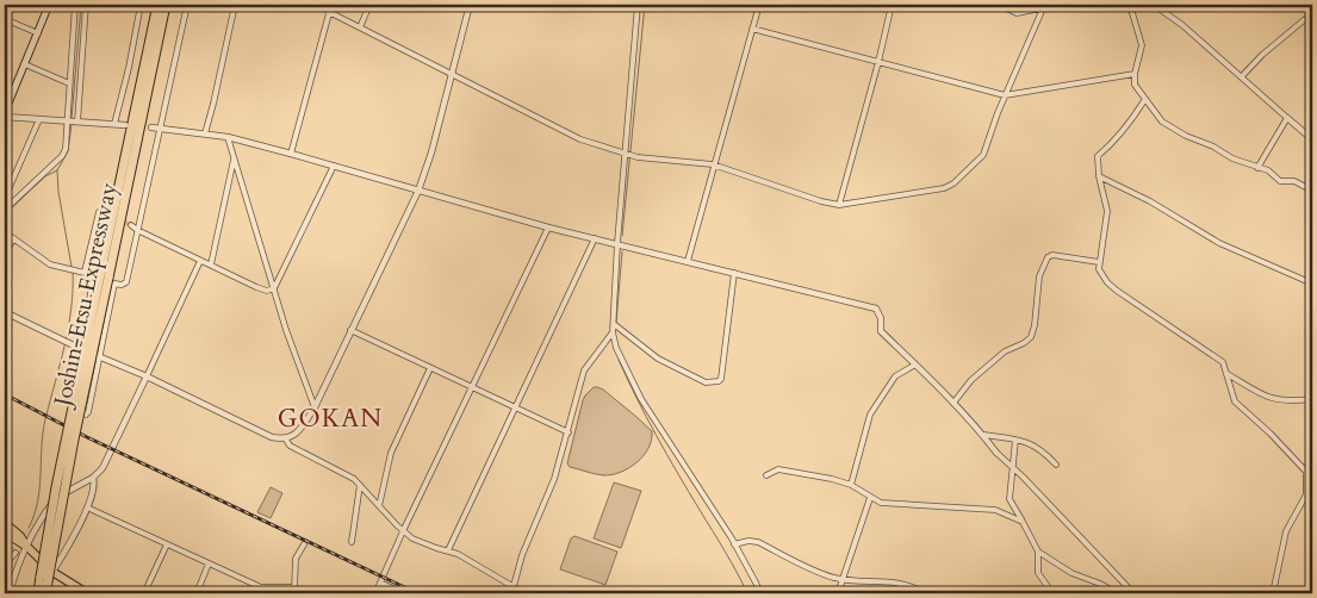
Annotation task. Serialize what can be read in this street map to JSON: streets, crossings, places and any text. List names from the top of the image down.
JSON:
{
  "streets": {
    "highway": ["Joshin-Etsu Expressway"]
  },
  "districts": ["GOKAN"]
}
